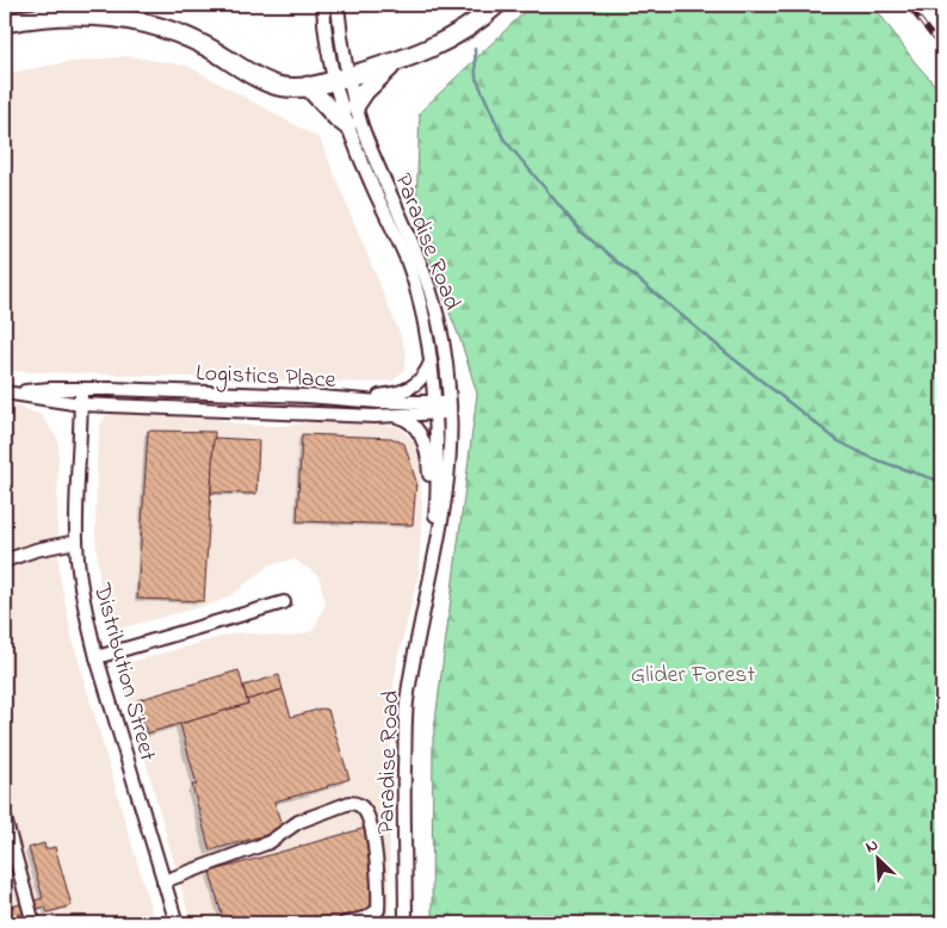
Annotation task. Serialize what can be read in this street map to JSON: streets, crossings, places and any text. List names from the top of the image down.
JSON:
{
  "streets": {
    "street": ["Paradise Road", "Logistics Place", "Distribution Street"]
  },
  "crossings": [
    ["Paradise Road", "Logistics Place"],
    ["Logistics Place", "Distribution Street"]
  ],
  "parks": ["Glider Forest"],
  "north": "top left"
}
